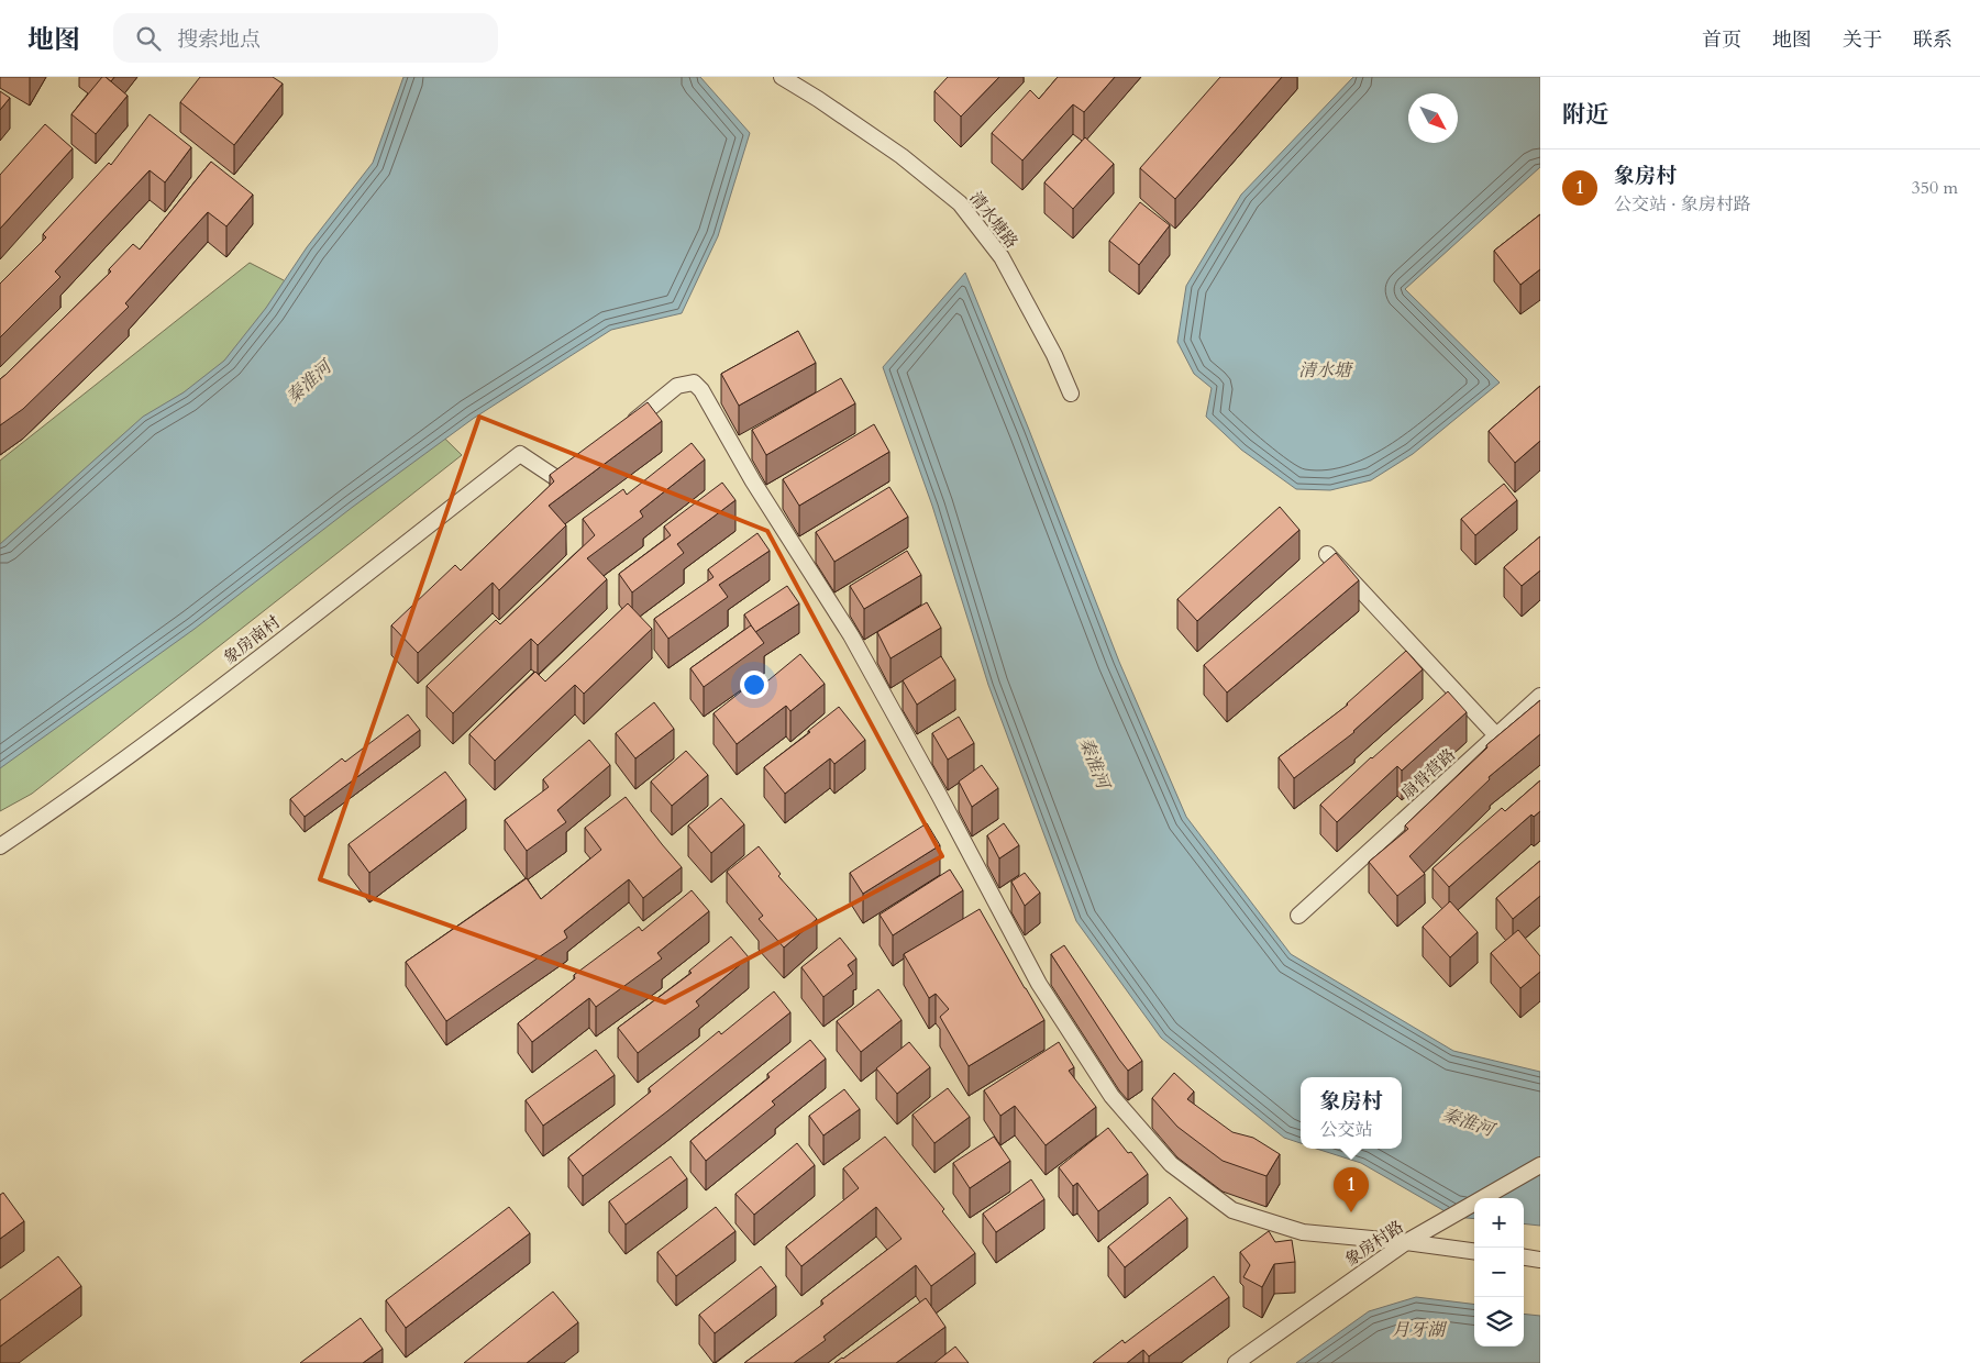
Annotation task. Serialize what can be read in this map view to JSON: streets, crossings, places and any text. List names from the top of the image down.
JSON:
{
  "streets": {
    "street": [
      "清水塘路",
      "象房南村",
      "扇骨营路",
      "象房村路"
    ]
  },
  "water": ["清水塘", "秦淮河", "月牙湖"],
  "north": "bottom right",
  "page": {
    "header": "地图",
    "search": "搜索地点",
    "nav": [
      "首页",
      "地图",
      "关于",
      "联系"
    ],
    "heading": "附近",
    "list": [
      {
        "mark": "1",
        "name": "象房村",
        "note": "公交站 · 象房村路",
        "value": "350 m"
      }
    ],
    "popup": ["象房村", "公交站"],
    "pins": "1",
    "map_buttons": ["+", "−"]
  }
}
